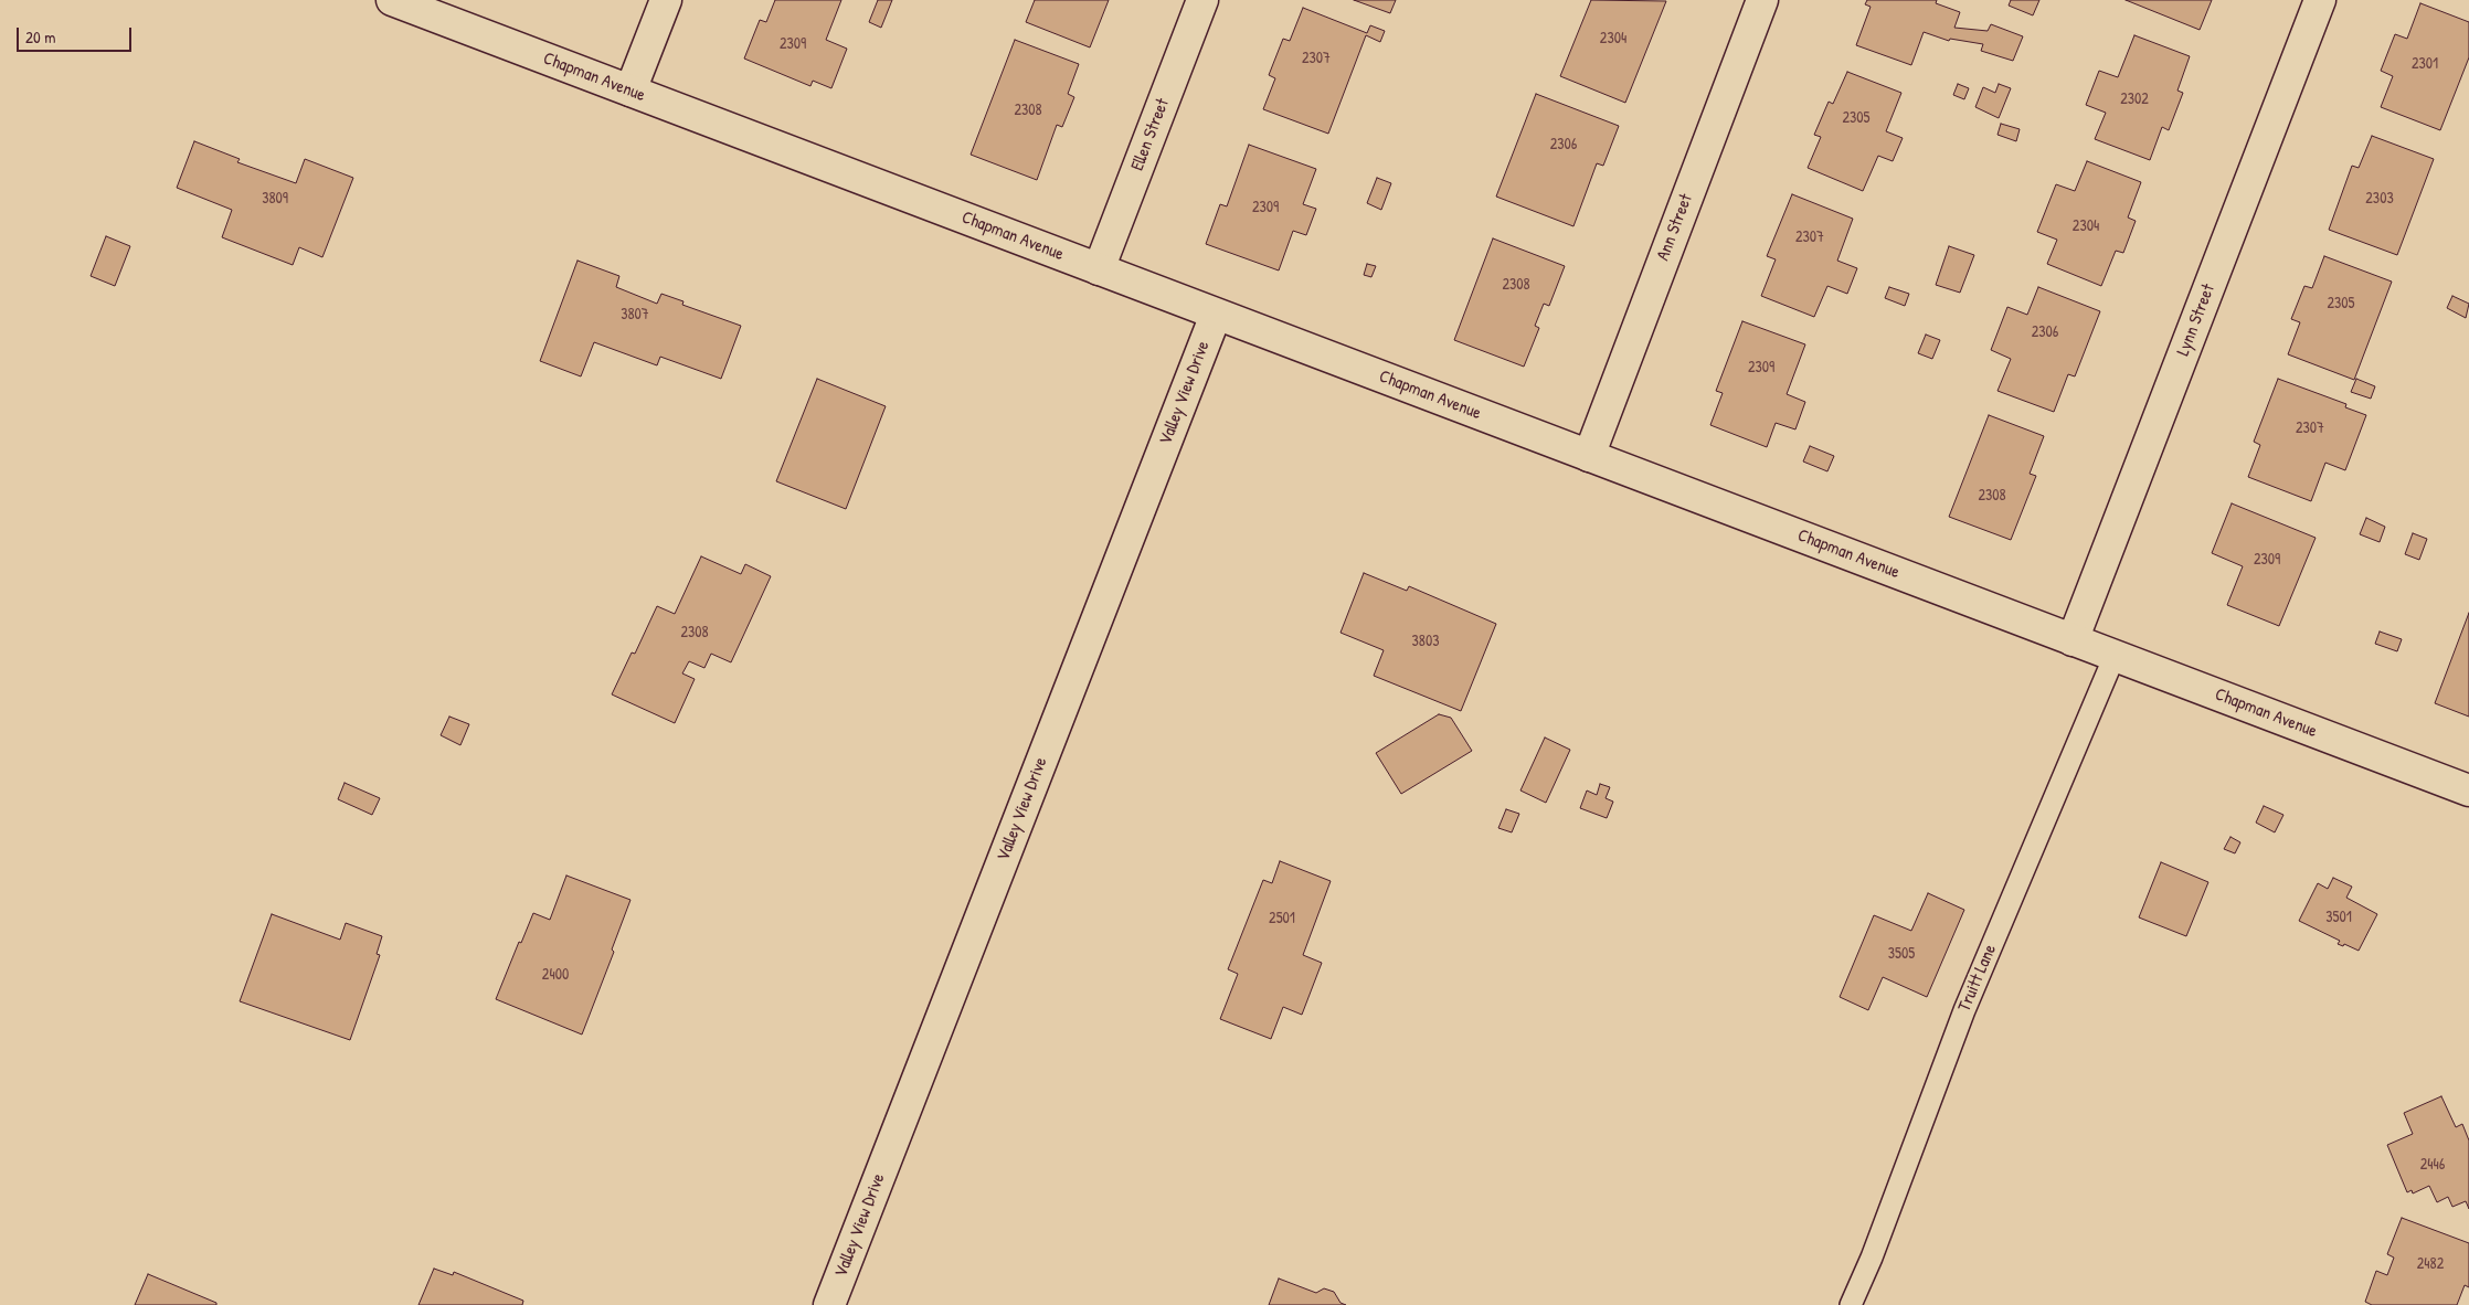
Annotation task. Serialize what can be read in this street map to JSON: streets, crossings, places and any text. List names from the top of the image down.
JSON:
{
  "streets": {
    "street": [
      "Chapman Avenue",
      "Ellen Street",
      "Ann Street",
      "Lynn Street",
      "Valley View Drive"
    ],
    "lane": ["Truitt Lane"]
  },
  "crossings": [
    ["Chapman Avenue", "Ellen Street"],
    ["Chapman Avenue", "Ann Street"],
    ["Chapman Avenue", "Lynn Street"],
    ["Chapman Avenue", "Valley View Drive"],
    ["Chapman Avenue", "Truitt Lane"]
  ],
  "house_numbers": [
    "2304",
    "2309",
    "2307",
    "2301",
    "2302",
    "2308",
    "2305",
    "2306",
    "3809",
    "2303",
    "2309",
    "2304",
    "2307",
    "2308",
    "2305",
    "3807",
    "2306",
    "2309",
    "2307",
    "2308",
    "2309",
    "2308",
    "3803",
    "3501",
    "2501",
    "3505",
    "2400",
    "2446",
    "2482"
  ],
  "scale_bar": "20 m"
}
